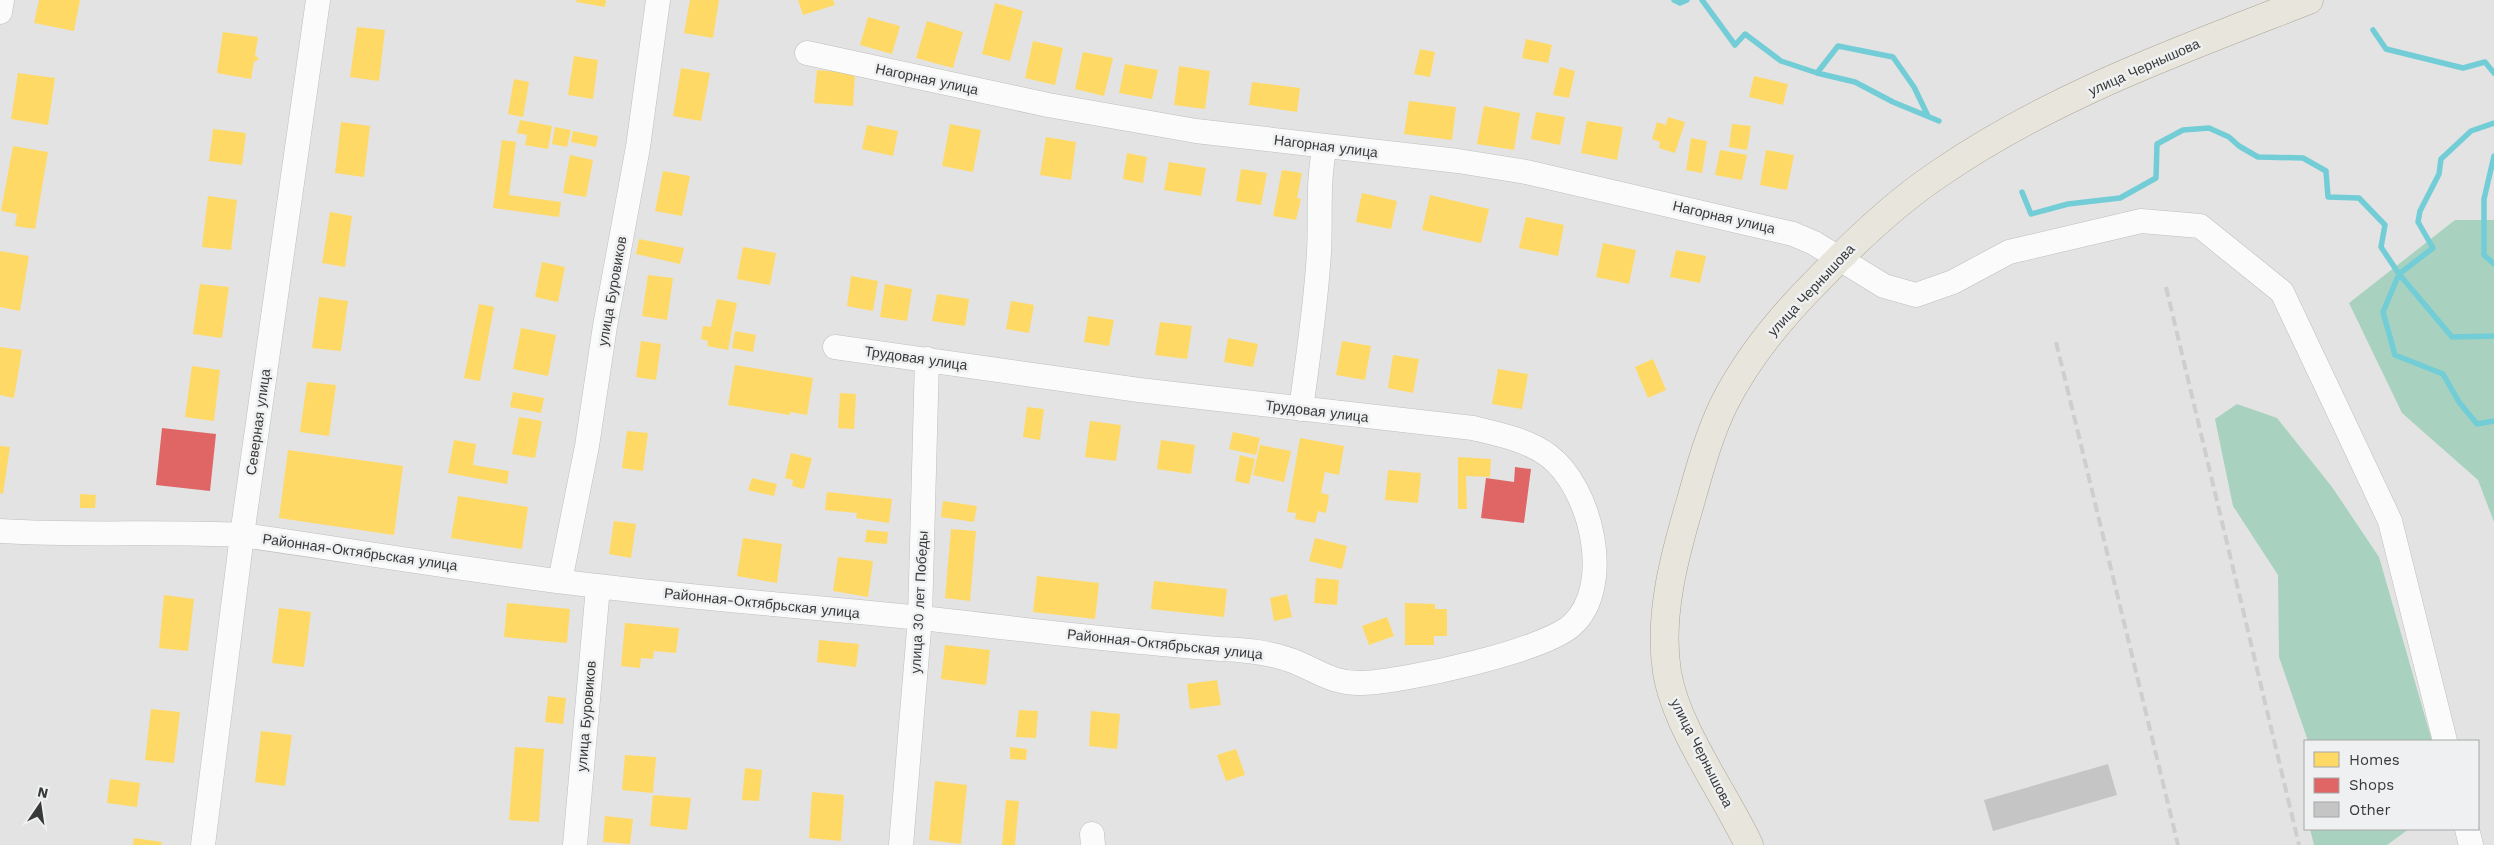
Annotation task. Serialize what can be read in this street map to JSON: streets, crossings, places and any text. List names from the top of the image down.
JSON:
{
  "streets": {
    "main road": ["улица Чернышова"],
    "street": [
      "Нагорная улица",
      "улица Буровиков",
      "Трудовая улица",
      "Северная улица",
      "Районная-Октябрьская улица",
      "улица 30 лет Победы"
    ]
  },
  "crossings": [
    ["улица Чернышова", "Нагорная улица"],
    ["улица Буровиков", "Районная-Октябрьская улица"],
    ["Трудовая улица", "Районная-Октябрьская улица"],
    ["Трудовая улица", "улица 30 лет Победы"],
    ["Северная улица", "Районная-Октябрьская улица"],
    ["Районная-Октябрьская улица", "улица 30 лет Победы"]
  ],
  "legend": ["Homes", "Shops", "Other"],
  "north": "top"
}
